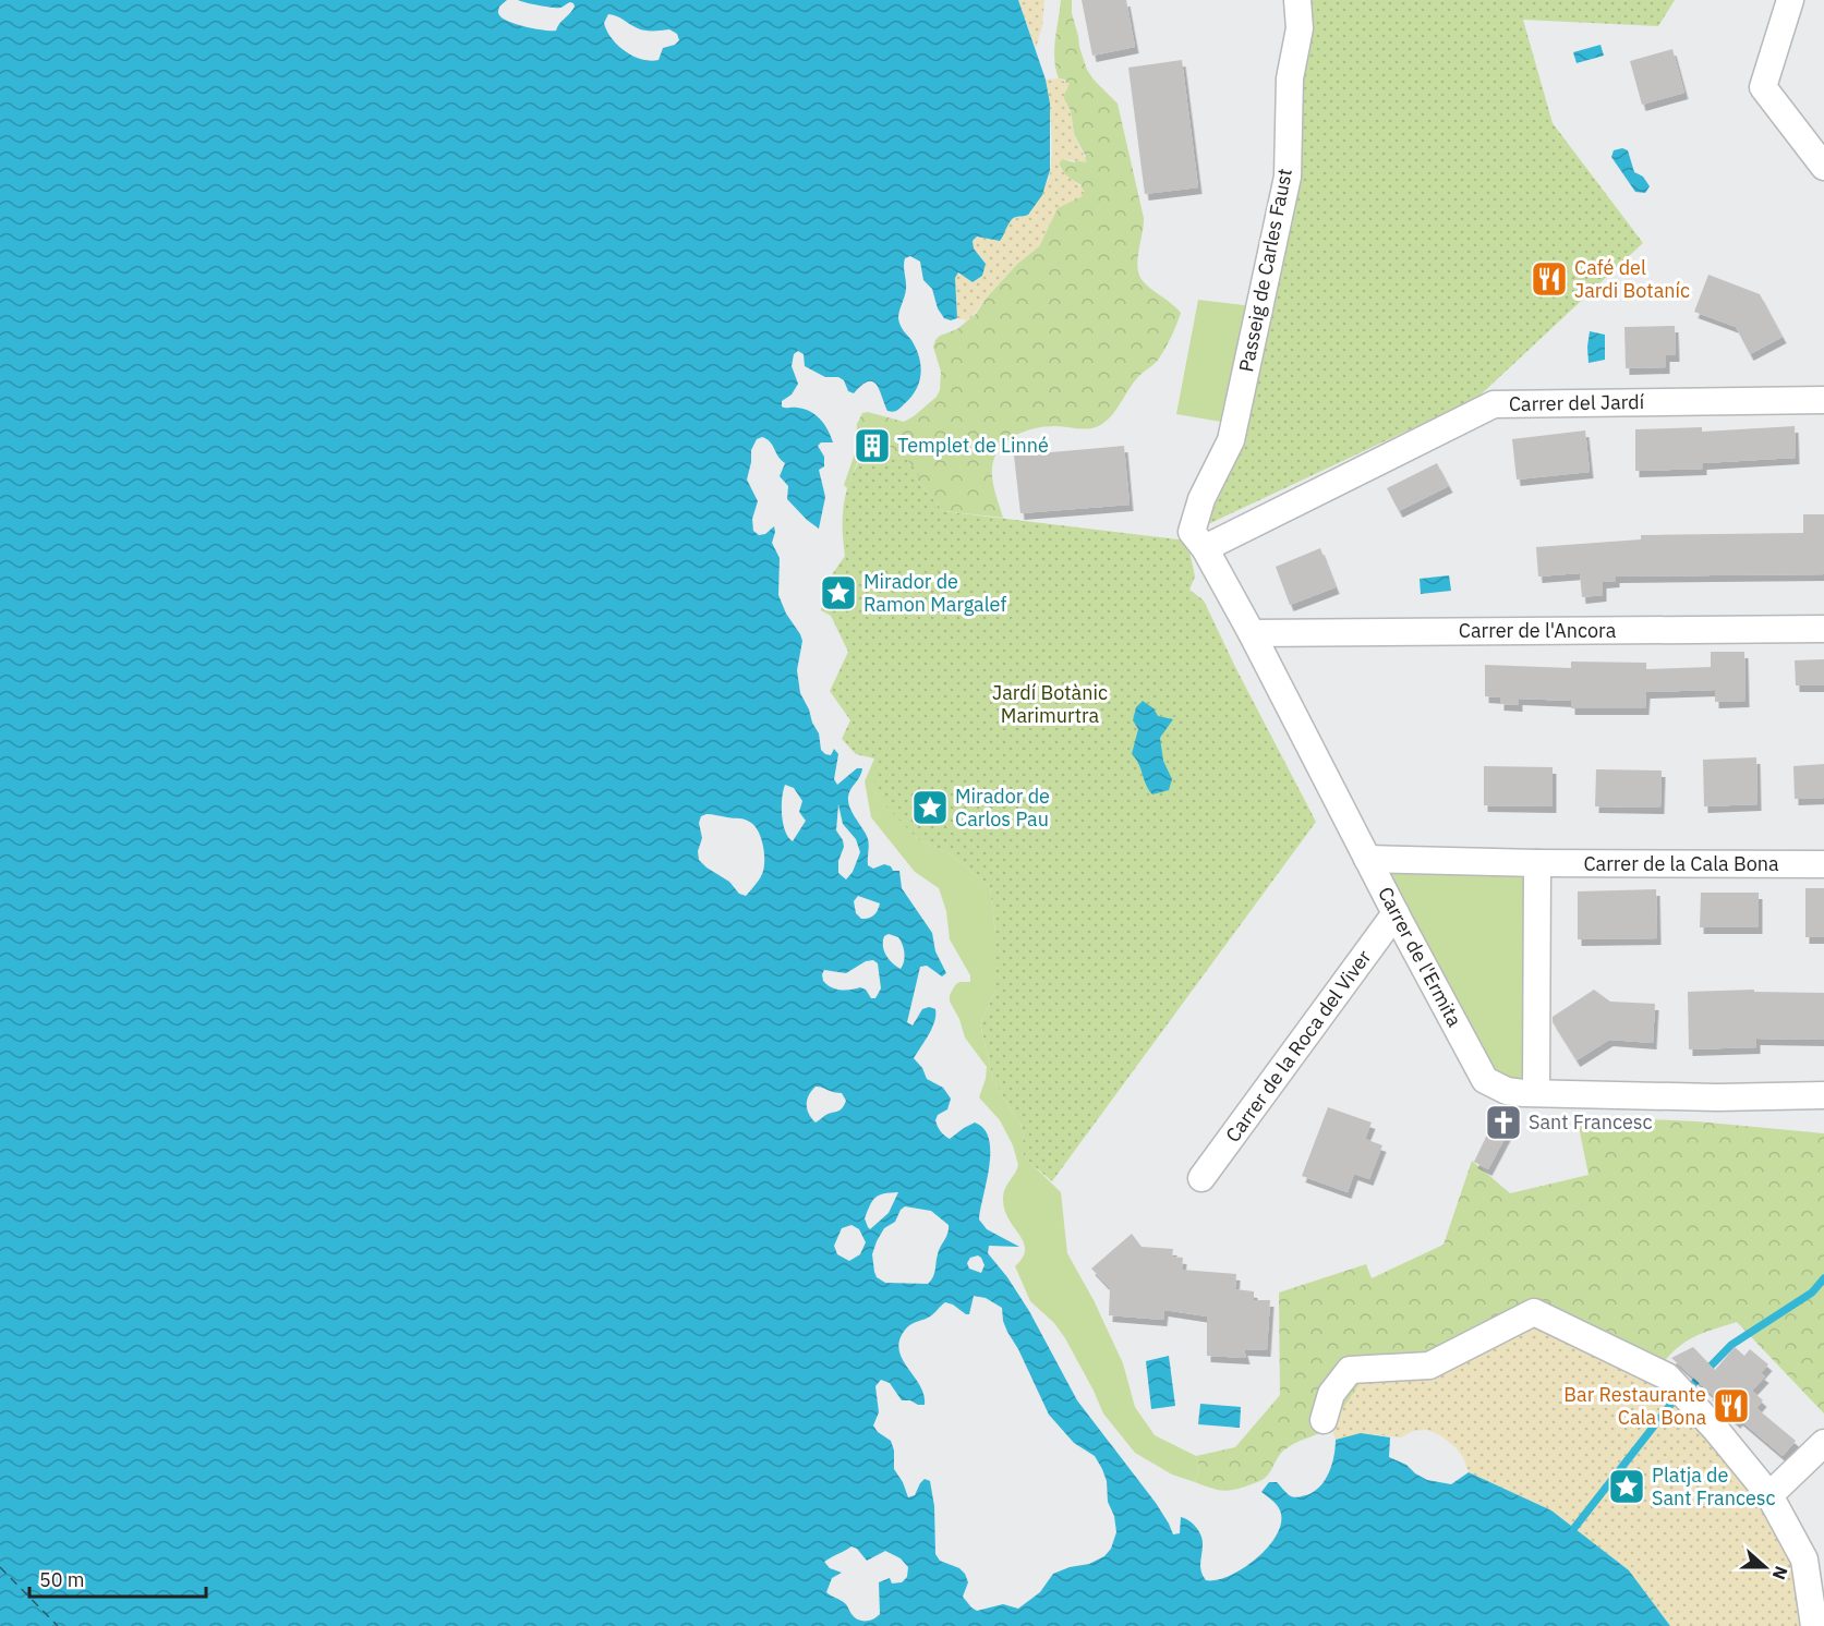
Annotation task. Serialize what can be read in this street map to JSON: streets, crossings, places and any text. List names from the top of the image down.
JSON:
{
  "streets": {
    "street": [
      "Passeig de Carles Faust",
      "Carrer del Jardí",
      "Carrer de l'Ancora",
      "Carrer de la Cala Bona",
      "Carrer de l'Ermita",
      "Carrer de la Roca del Viver"
    ]
  },
  "crossings": [
    ["Passeig de Carles Faust", "Carrer del Jardí"],
    ["Passeig de Carles Faust", "Carrer de l'Ermita"],
    ["Carrer del Jardí", "Carrer de l'Ermita"],
    ["Carrer de l'Ancora", "Carrer de l'Ermita"],
    ["Carrer de la Cala Bona", "Carrer de l'Ermita"],
    ["Carrer de l'Ermita", "Carrer de la Roca del Viver"]
  ],
  "parks": ["Jardí Botànic Marimurtra"],
  "places": {
    "restaurant": ["Café del Jardi Botaníc", "Bar Restaurante Cala Bona"],
    "building": ["Templet de Linné"],
    "place": ["Mirador de Ramon Margalef", "Mirador de Carlos Pau", "Platja de Sant Francesc"],
    "church": ["Sant Francesc"]
  },
  "scale_bar": "50 m",
  "north": "right"
}
